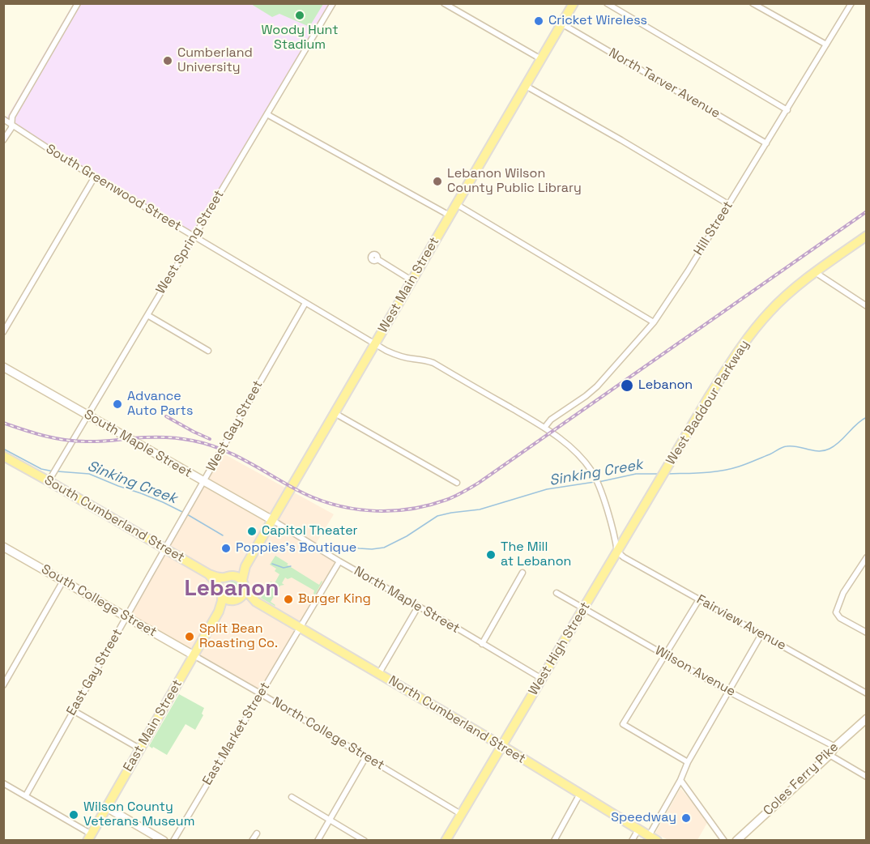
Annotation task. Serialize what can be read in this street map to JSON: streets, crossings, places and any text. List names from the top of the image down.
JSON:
{
  "streets": {
    "main road": [
      "West Main Street",
      "West Baddour Parkway",
      "South Cumberland Street",
      "West High Street",
      "North Cumberland Street",
      "East Main Street"
    ],
    "street": [
      "North Tarver Avenue",
      "South Greenwood Street",
      "Hill Street",
      "West Spring Street",
      "West Gay Street",
      "South Maple Street",
      "North Maple Street",
      "South College Street",
      "Fairview Avenue",
      "Wilson Avenue",
      "East Gay Street",
      "East Market Street",
      "North College Street",
      "Coles Ferry Pike"
    ]
  },
  "crossings": [
    ["North Tarver Avenue", "Hill Street"],
    ["North Tarver Avenue", "West Main Street"],
    ["South Greenwood Street", "Hill Street"],
    ["South Greenwood Street", "West Spring Street"],
    ["South Greenwood Street", "West Main Street"],
    ["South Greenwood Street", "West Baddour Parkway"],
    ["South Greenwood Street", "West Gay Street"],
    ["South Greenwood Street", "Fairview Avenue"],
    ["South Greenwood Street", "West High Street"],
    ["West Spring Street", "South Maple Street"],
    ["West Spring Street", "South Cumberland Street"],
    ["West Main Street", "South Maple Street"],
    ["West Main Street", "South Cumberland Street"],
    ["West Main Street", "North Maple Street"],
    ["West Main Street", "North Cumberland Street"],
    ["West Main Street", "East Main Street"],
    ["West Baddour Parkway", "Fairview Avenue"],
    ["West Baddour Parkway", "West High Street"],
    ["West Gay Street", "South Maple Street"],
    ["West Gay Street", "South Cumberland Street"],
    ["West Gay Street", "East Gay Street"],
    ["South Maple Street", "North Maple Street"],
    ["South Cumberland Street", "East Gay Street"],
    ["South Cumberland Street", "North Cumberland Street"],
    ["South Cumberland Street", "East Main Street"],
    ["North Maple Street", "West High Street"],
    ["North Maple Street", "East Market Street"],
    ["South College Street", "East Gay Street"],
    ["South College Street", "East Main Street"],
    ["South College Street", "North College Street"],
    ["Fairview Avenue", "West High Street"],
    ["West High Street", "Wilson Avenue"],
    ["West High Street", "North Cumberland Street"],
    ["West High Street", "North College Street"],
    ["Wilson Avenue", "Coles Ferry Pike"],
    ["North Cumberland Street", "East Main Street"],
    ["North Cumberland Street", "East Market Street"],
    ["East Main Street", "North College Street"],
    ["East Market Street", "North College Street"]
  ],
  "districts": ["Lebanon"],
  "water": ["Sinking Creek"],
  "places": [
    "Woody Hunt Stadium",
    "Cricket Wireless",
    "Cumberland University",
    "Lebanon Wilson County Public Library",
    "Lebanon",
    "Advance Auto Parts",
    "Capitol Theater",
    "Poppies's Boutique",
    "The Mill at Lebanon",
    "Burger King",
    "Split Bean Roasting Co.",
    "Wilson County Veterans Museum",
    "Speedway"
  ]
}
